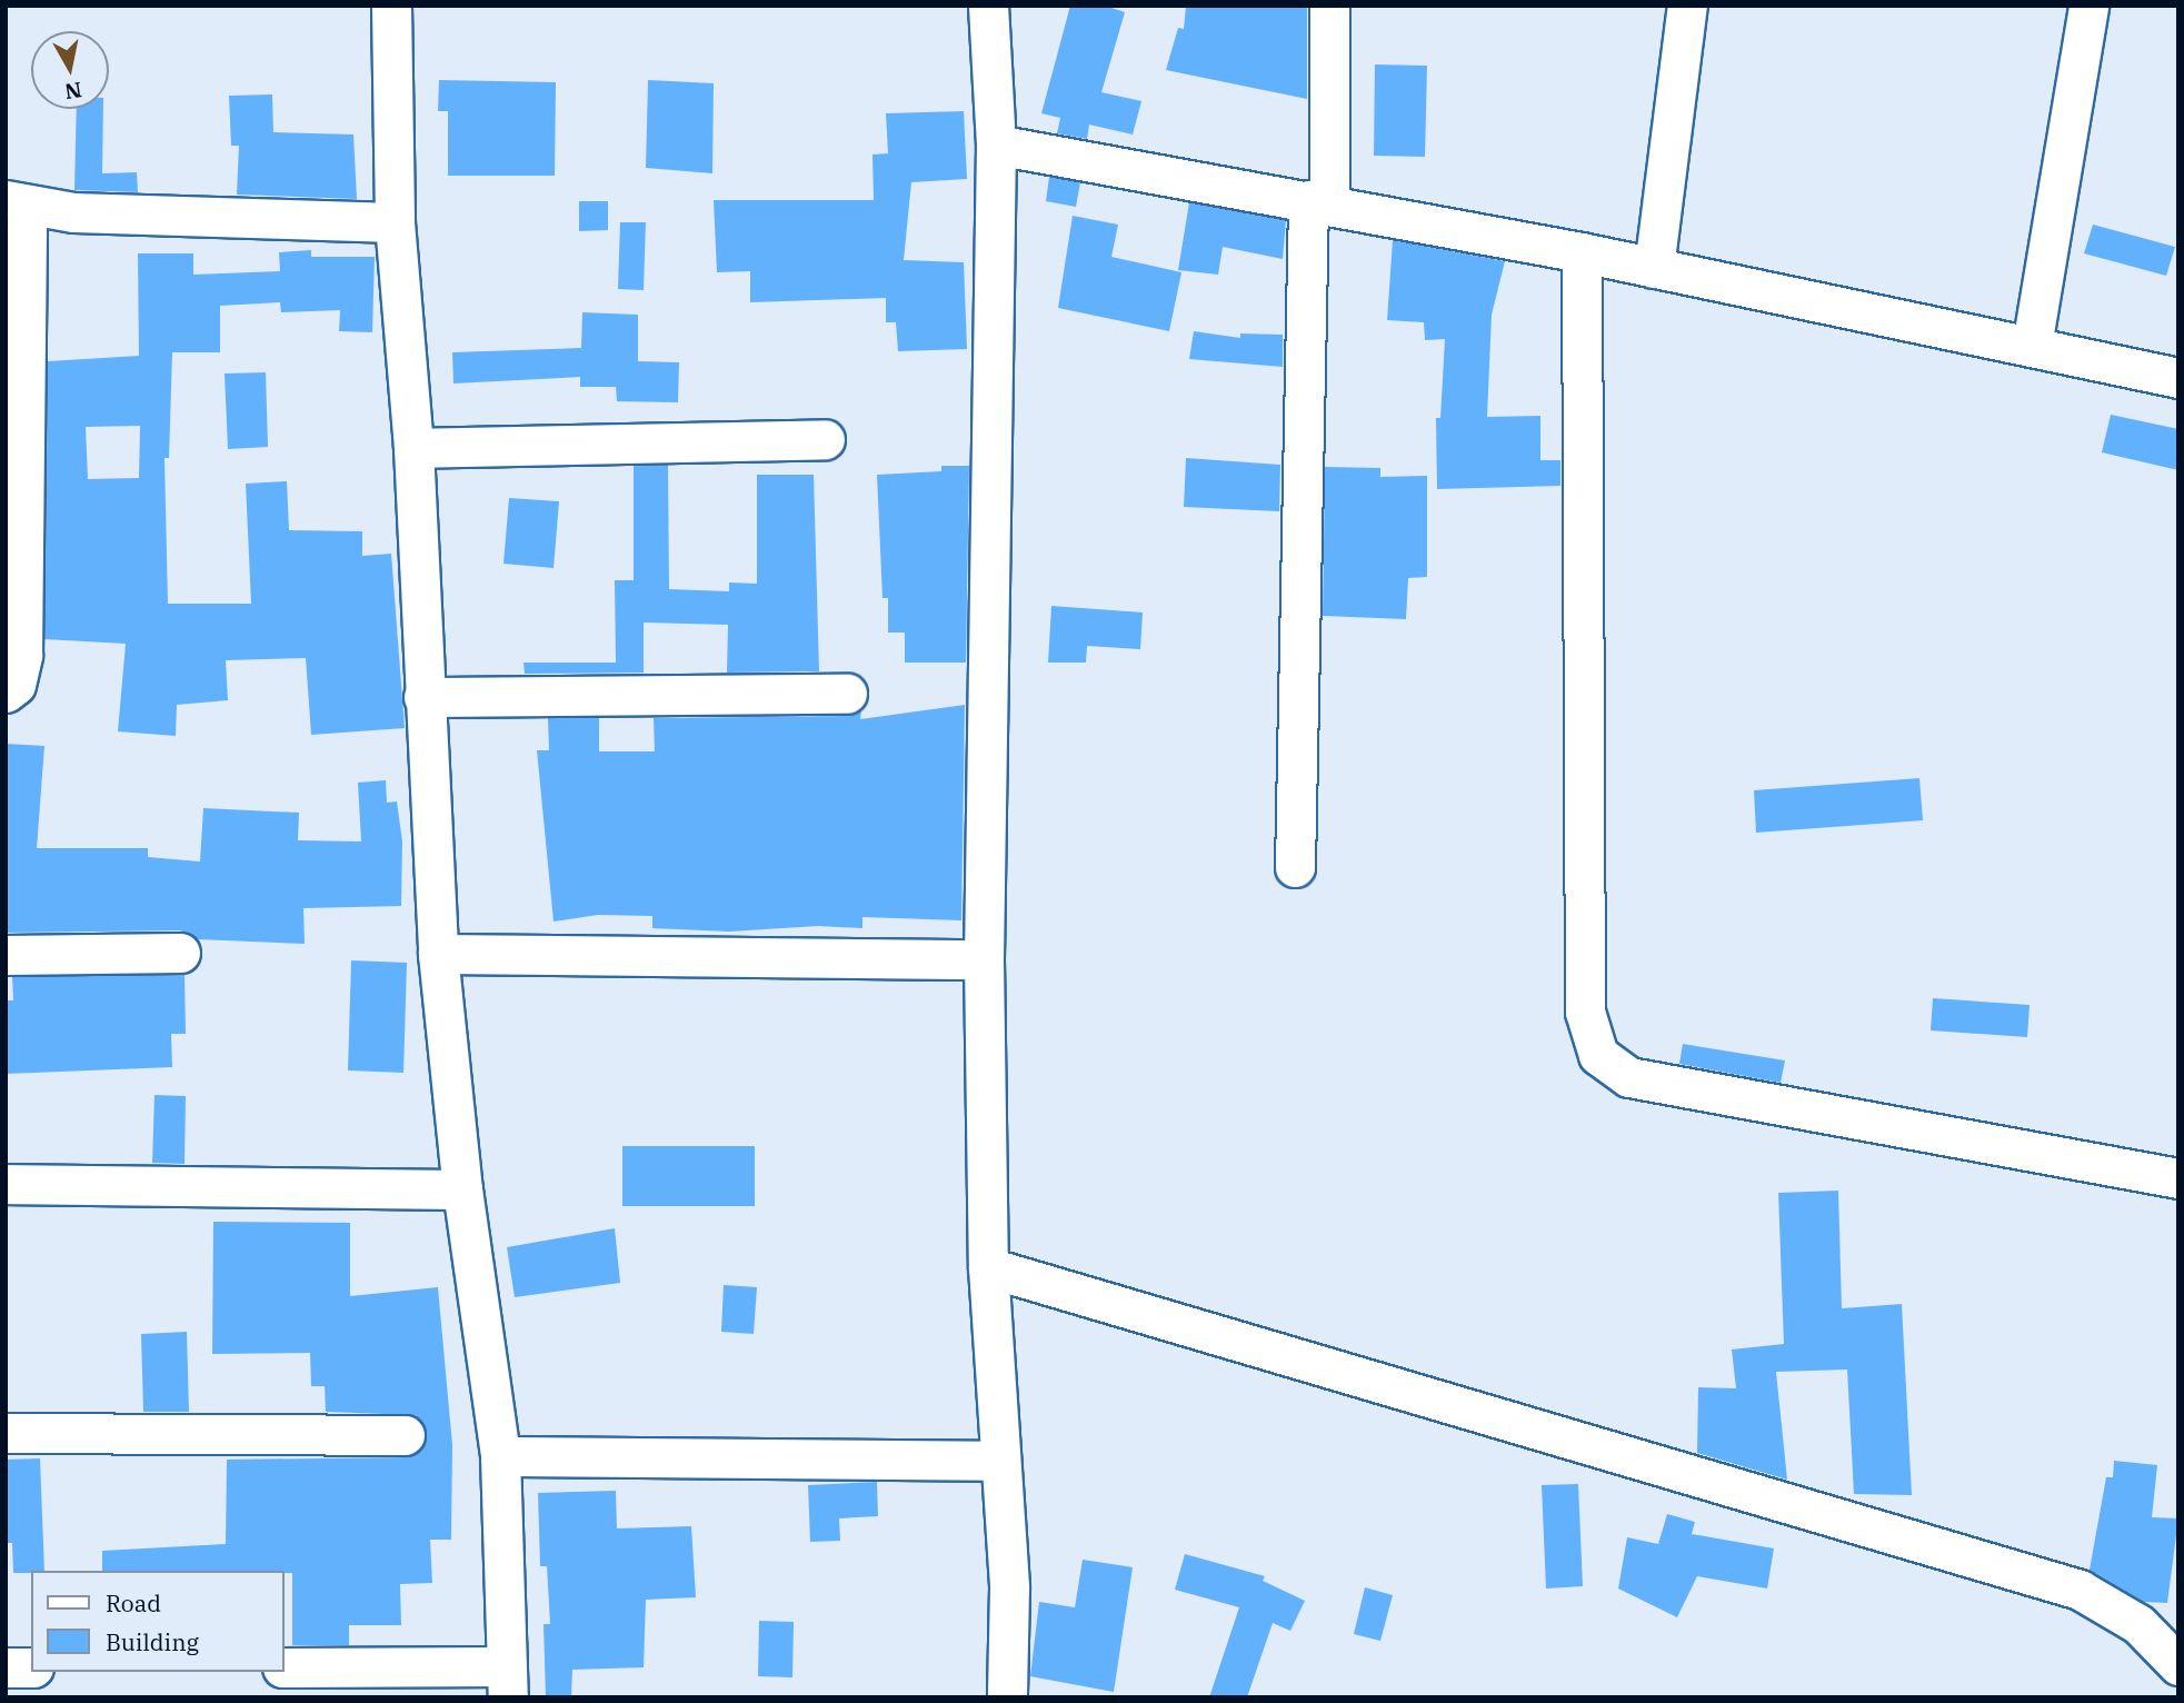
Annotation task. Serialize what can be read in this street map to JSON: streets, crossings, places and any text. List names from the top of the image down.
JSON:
{
  "legend": ["Road", "Building"],
  "north": "bottom"
}
